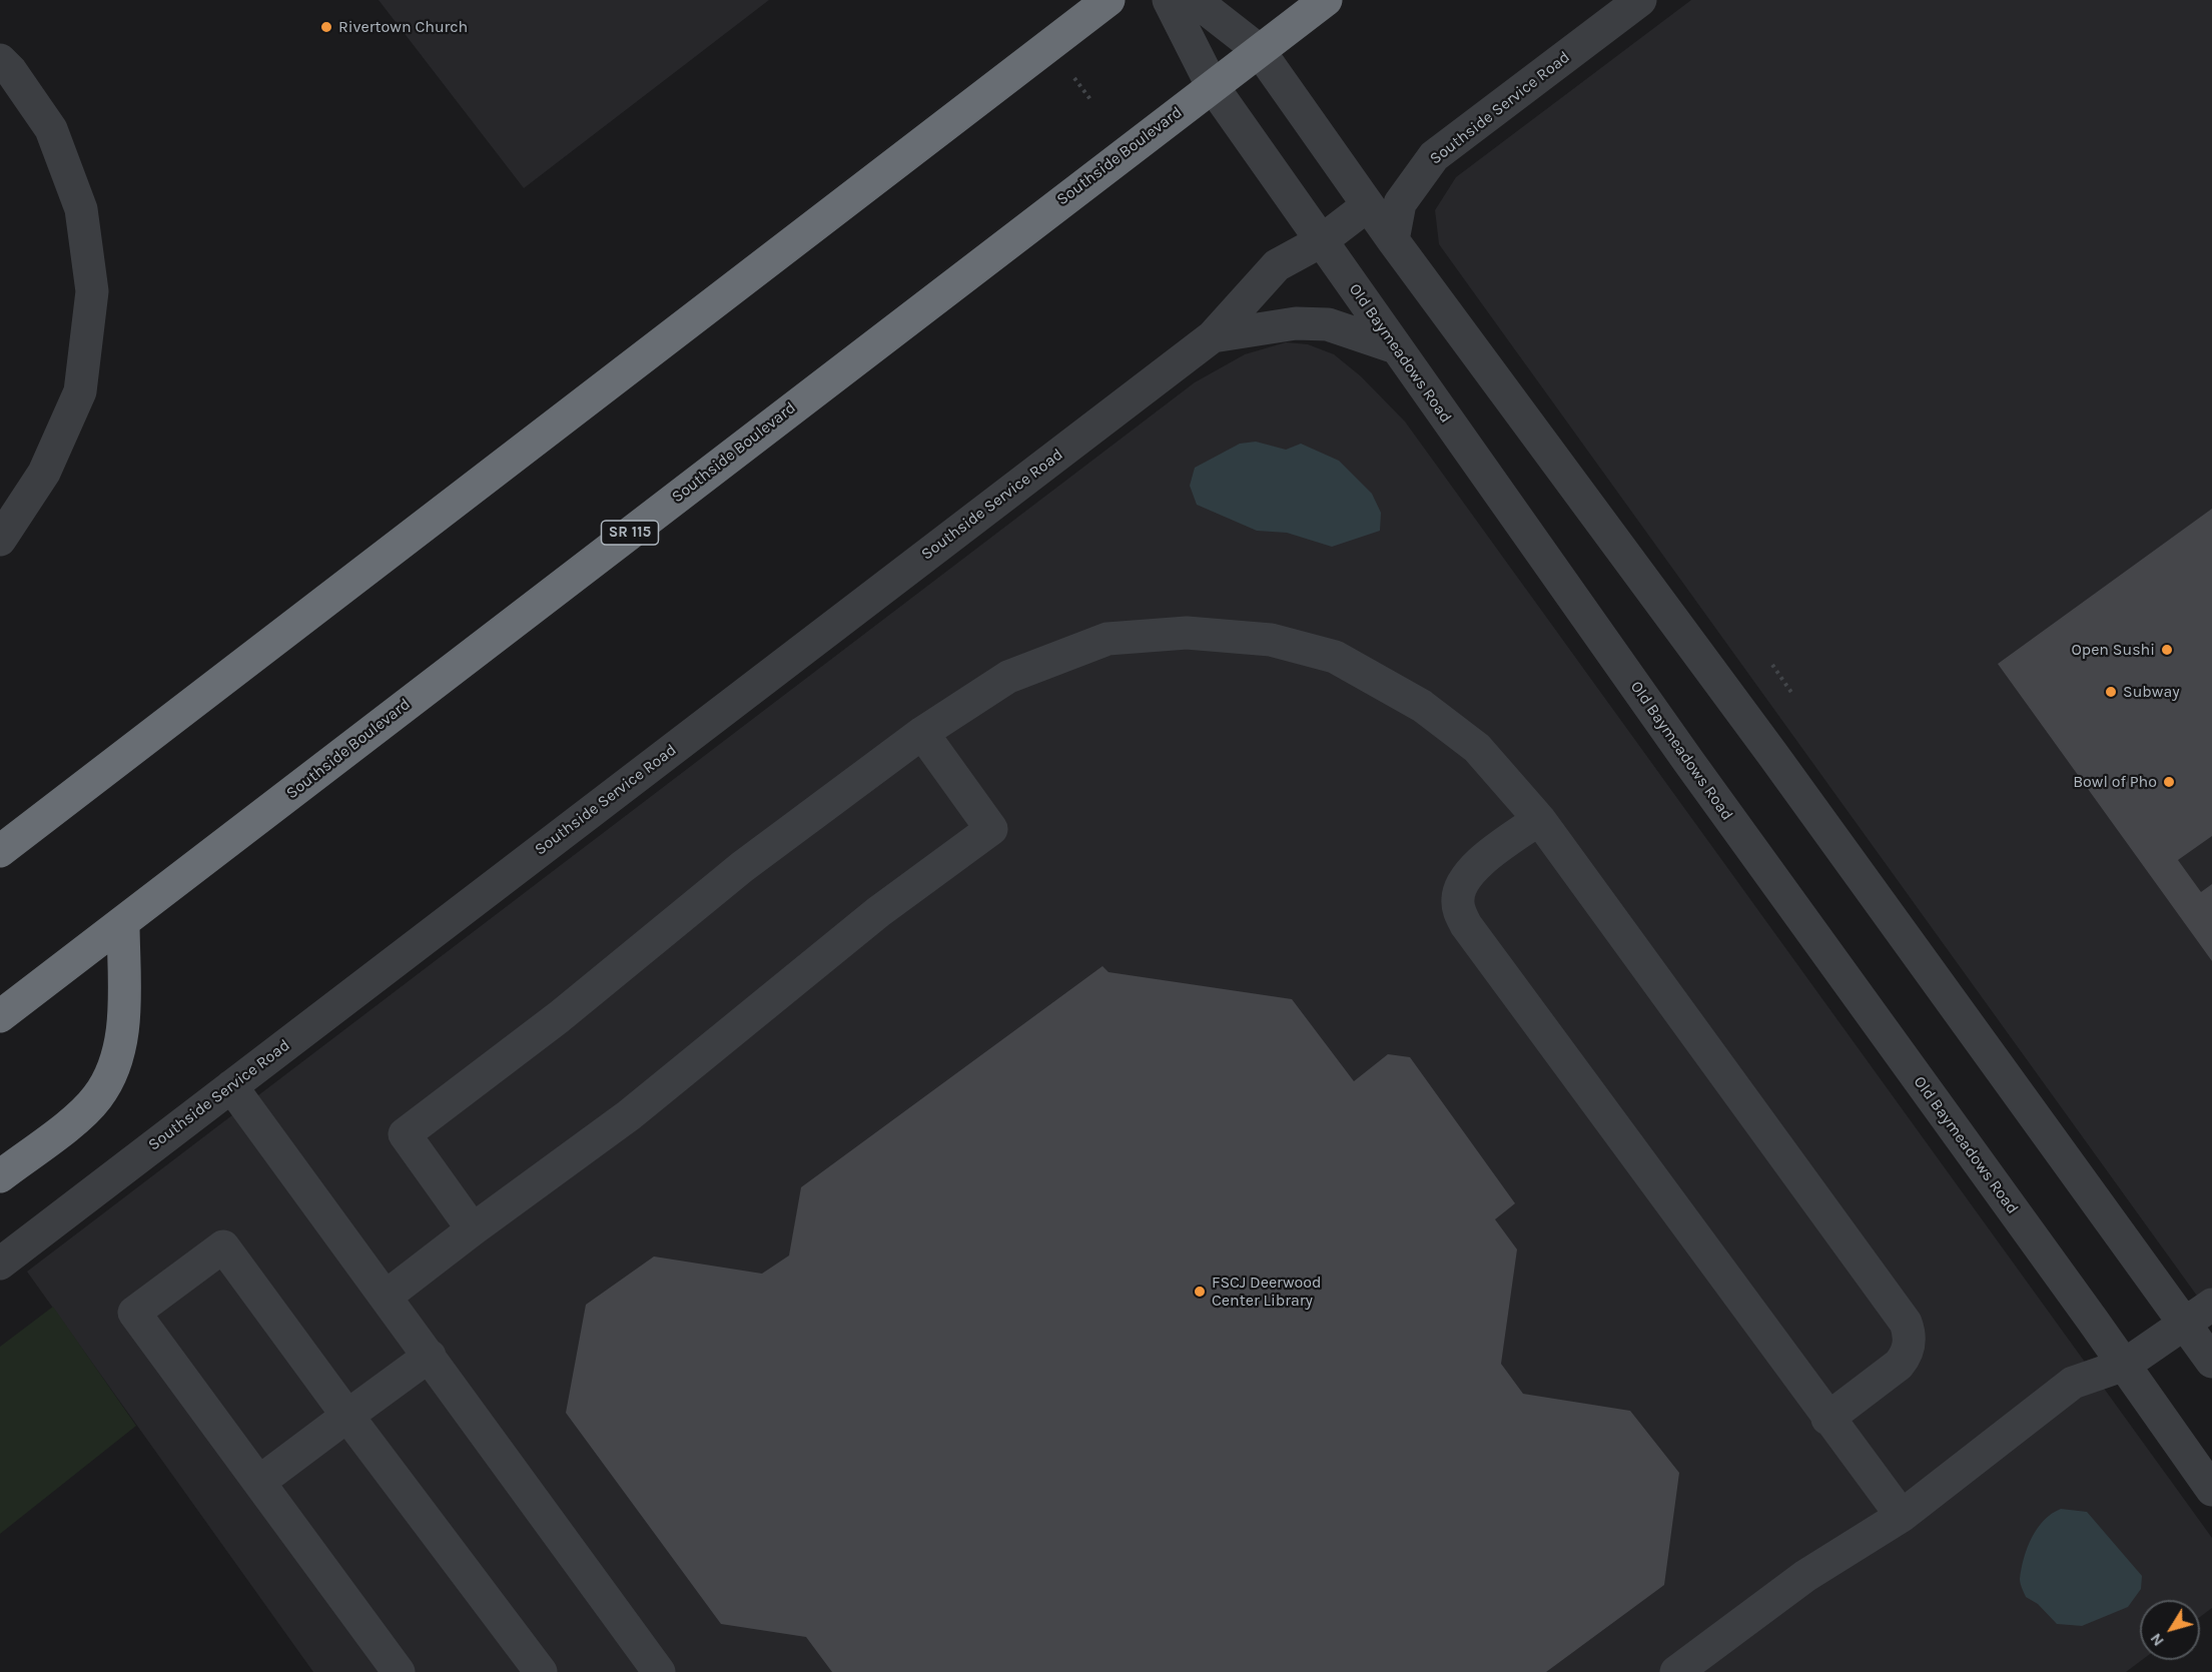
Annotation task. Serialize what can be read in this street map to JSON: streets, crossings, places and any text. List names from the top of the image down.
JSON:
{
  "streets": {
    "highway": ["Southside Boulevard", "SR 115"],
    "street": ["Southside Service Road", "Old Baymeadows Road"]
  },
  "crossings": [
    ["Southside Service Road", "Old Baymeadows Road"],
    ["Southside Boulevard", "Old Baymeadows Road"]
  ],
  "places": [
    "Rivertown Church",
    "Open Sushi",
    "Subway",
    "Bowl of Pho",
    "FSCJ Deerwood Center Library"
  ],
  "north": "bottom left"
}
